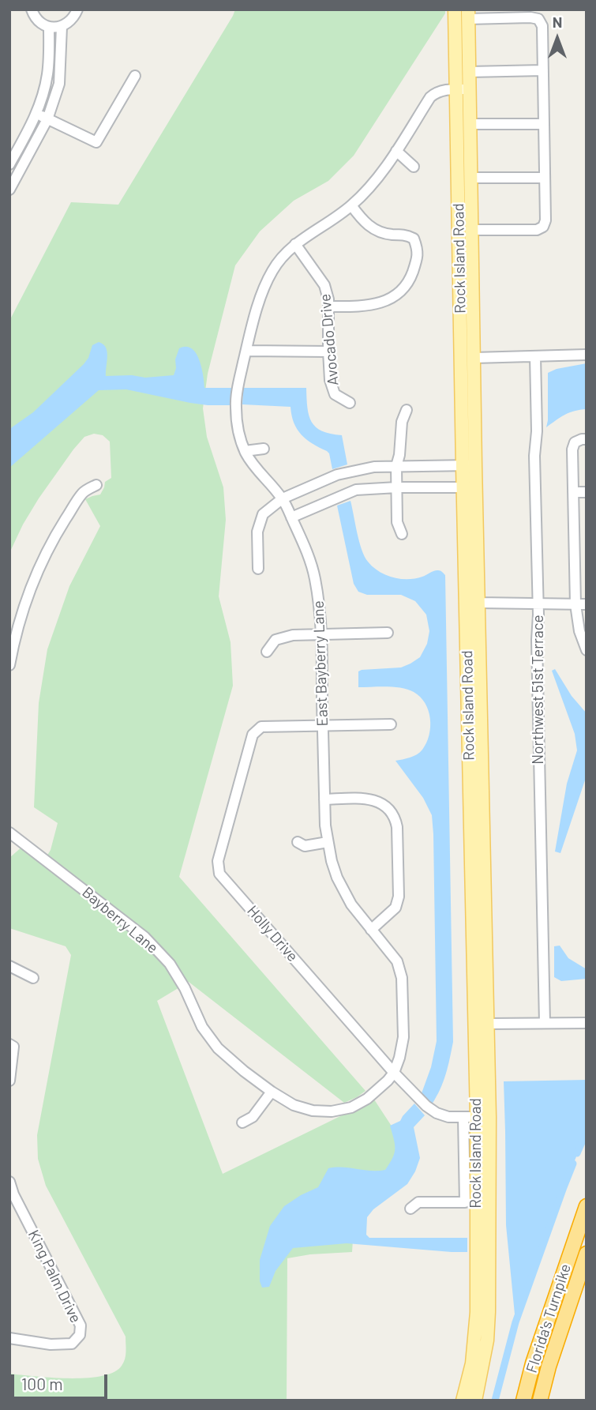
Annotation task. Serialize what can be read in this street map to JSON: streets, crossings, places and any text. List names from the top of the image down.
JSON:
{
  "streets": {
    "highway": ["Florida's Turnpike"],
    "main road": ["Rock Island Road"],
    "street": [
      "Avocado Drive",
      "East Bayberry Lane",
      "Northwest 51st Terrace",
      "Bayberry Lane",
      "Holly Drive",
      "King Palm Drive"
    ]
  },
  "crossings": [
    ["Rock Island Road", "East Bayberry Lane"],
    ["Rock Island Road", "Holly Drive"],
    ["Avocado Drive", "East Bayberry Lane"],
    ["East Bayberry Lane", "Bayberry Lane"],
    ["East Bayberry Lane", "Holly Drive"],
    ["Bayberry Lane", "Holly Drive"]
  ],
  "scale_bar": "100 m",
  "north": "top"
}
